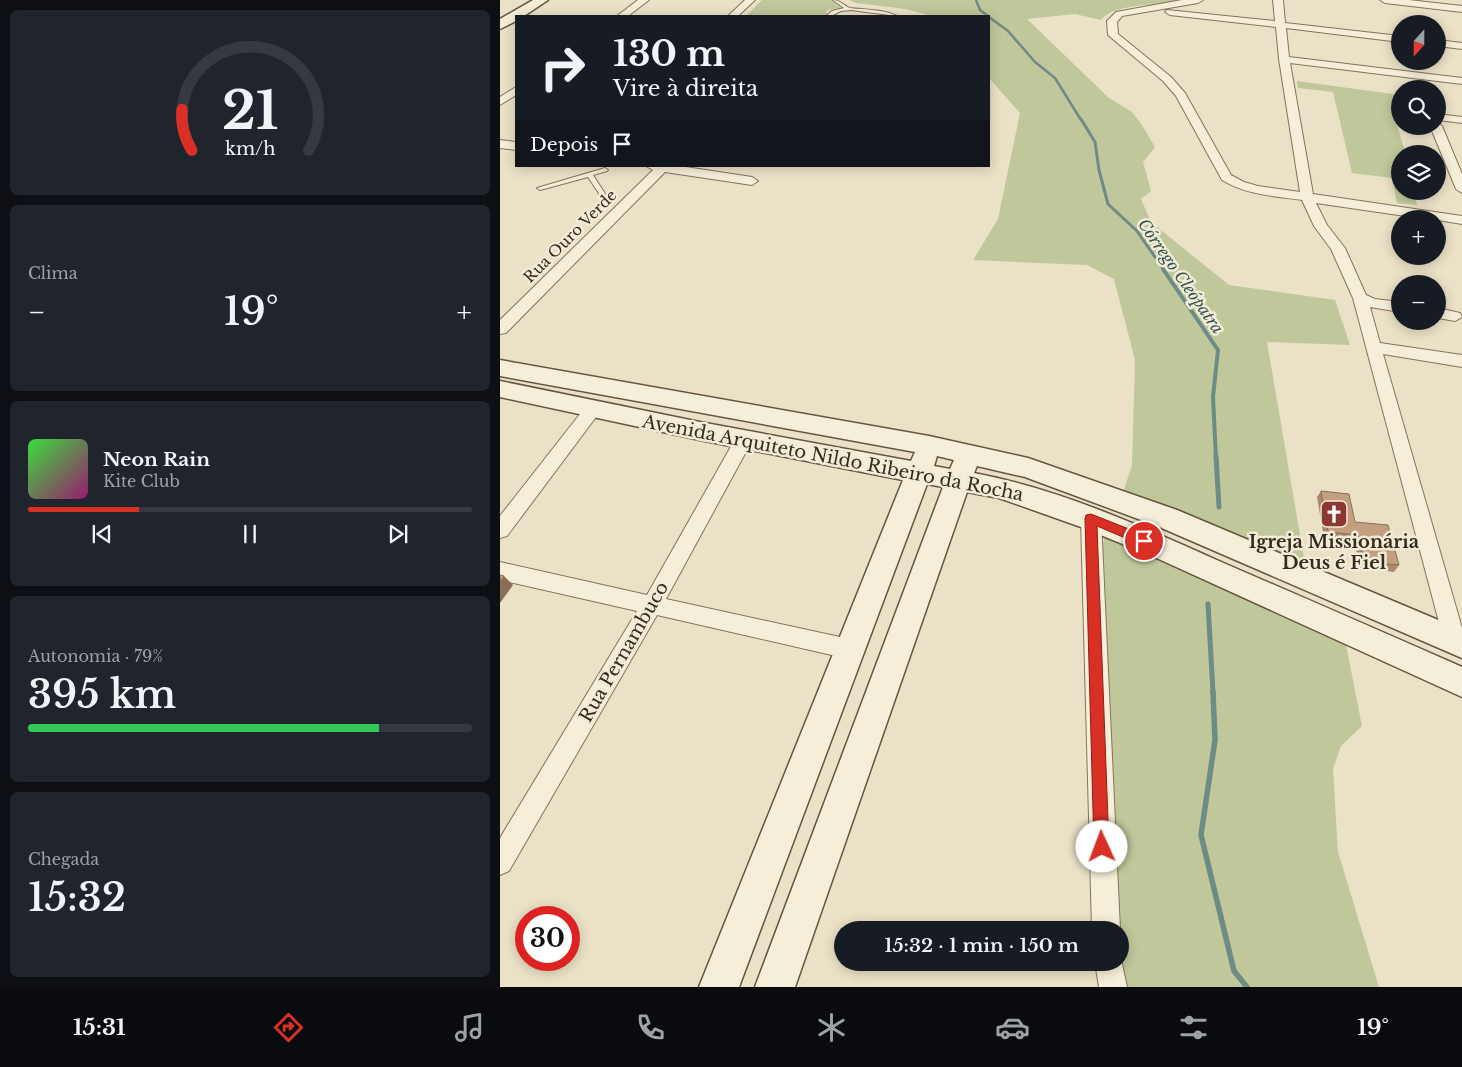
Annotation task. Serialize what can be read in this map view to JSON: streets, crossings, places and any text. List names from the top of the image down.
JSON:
{
  "streets": {
    "main road": ["Avenida Arquiteto Nildo Ribeiro da Rocha"],
    "street": ["Rua Ouro Verde", "Rua Pernambuco"]
  },
  "crossings": [
    ["Avenida Arquiteto Nildo Ribeiro da Rocha", "Rua Pernambuco"]
  ],
  "water": ["Córrego Cleópatra"],
  "places": {
    "church": ["Igreja Missionária Deus é Fiel"]
  },
  "north": "bottom",
  "page": {
    "map_buttons": ["+", "−"],
    "turn": ["130 m", "Vire à direita"],
    "then": "Depois",
    "tile": [
      "Clima",
      ["Autonomia · 79%", "395 km"],
      ["Chegada", "15:32"]
    ],
    "heat": ["−", "19°", "+"],
    "song": ["Neon Rain", "Kite Club"],
    "limit": "30",
    "trip": "15:32 · 1 min · 150 m",
    "tabs": ["15:31", "19°"],
    "gauge": ["21", "km/h"]
  }
}
